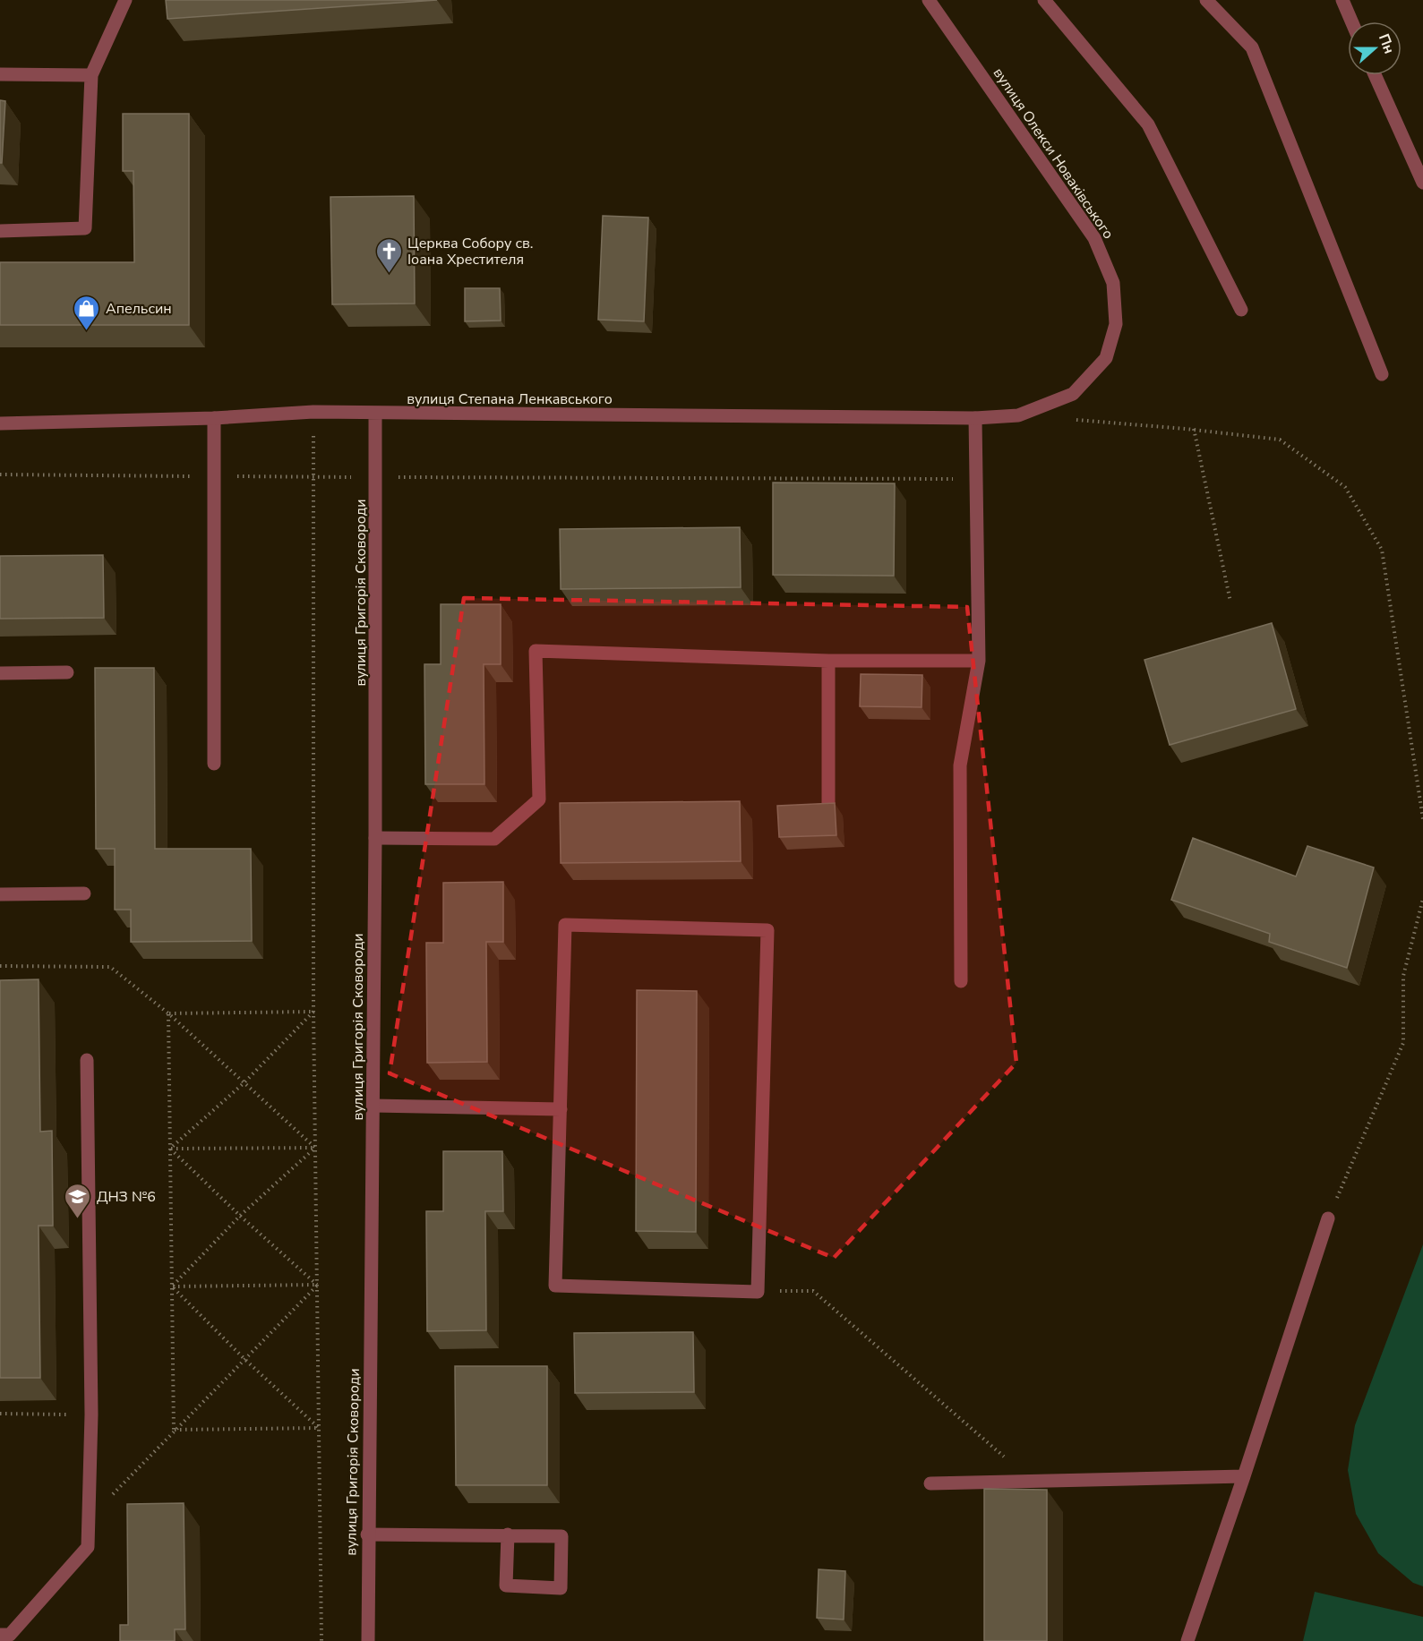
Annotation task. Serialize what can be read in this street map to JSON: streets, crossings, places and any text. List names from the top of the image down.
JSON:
{
  "streets": {
    "street": ["вулиця Олекси Новаківського", "вулиця Степана Ленкавського", "вулиця Григорія Сковороди"]
  },
  "crossings": [
    ["вулиця Олекси Новаківського", "вулиця Степана Ленкавського"],
    ["вулиця Степана Ленкавського", "вулиця Григорія Сковороди"]
  ],
  "places": {
    "church": ["Церква Собору св. Іоана Хрестителя"],
    "shop": ["Апельсин"],
    "school or university": ["ДНЗ №6"]
  },
  "north": "right"
}
